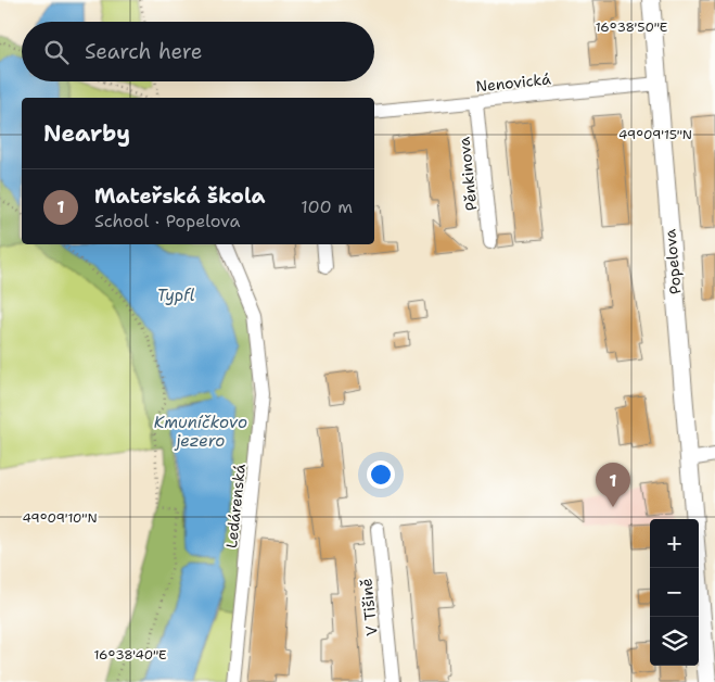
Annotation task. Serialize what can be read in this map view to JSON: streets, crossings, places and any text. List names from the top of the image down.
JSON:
{
  "streets": {
    "street": [
      "Nenovická",
      "Pěnkinova",
      "Popelova",
      "Ledárenská",
      "V Tišině"
    ]
  },
  "crossings": [
    ["Nenovická", "Pěnkinova"],
    ["Nenovická", "Popelova"]
  ],
  "water": ["Typfl", "Kmuníčkovo jezero"],
  "page": {
    "search": "Search here",
    "heading": "Nearby",
    "list": [
      {
        "mark": "1",
        "name": "Mateřská škola",
        "note": "School · Popelova",
        "value": "100 m"
      }
    ],
    "pins": "1",
    "map_buttons": ["+", "−"]
  },
  "coordinates": [
    "16°38'50\"E",
    "49°09'15\"N",
    "49°09'10\"N",
    "16°38'40\"E"
  ]
}
